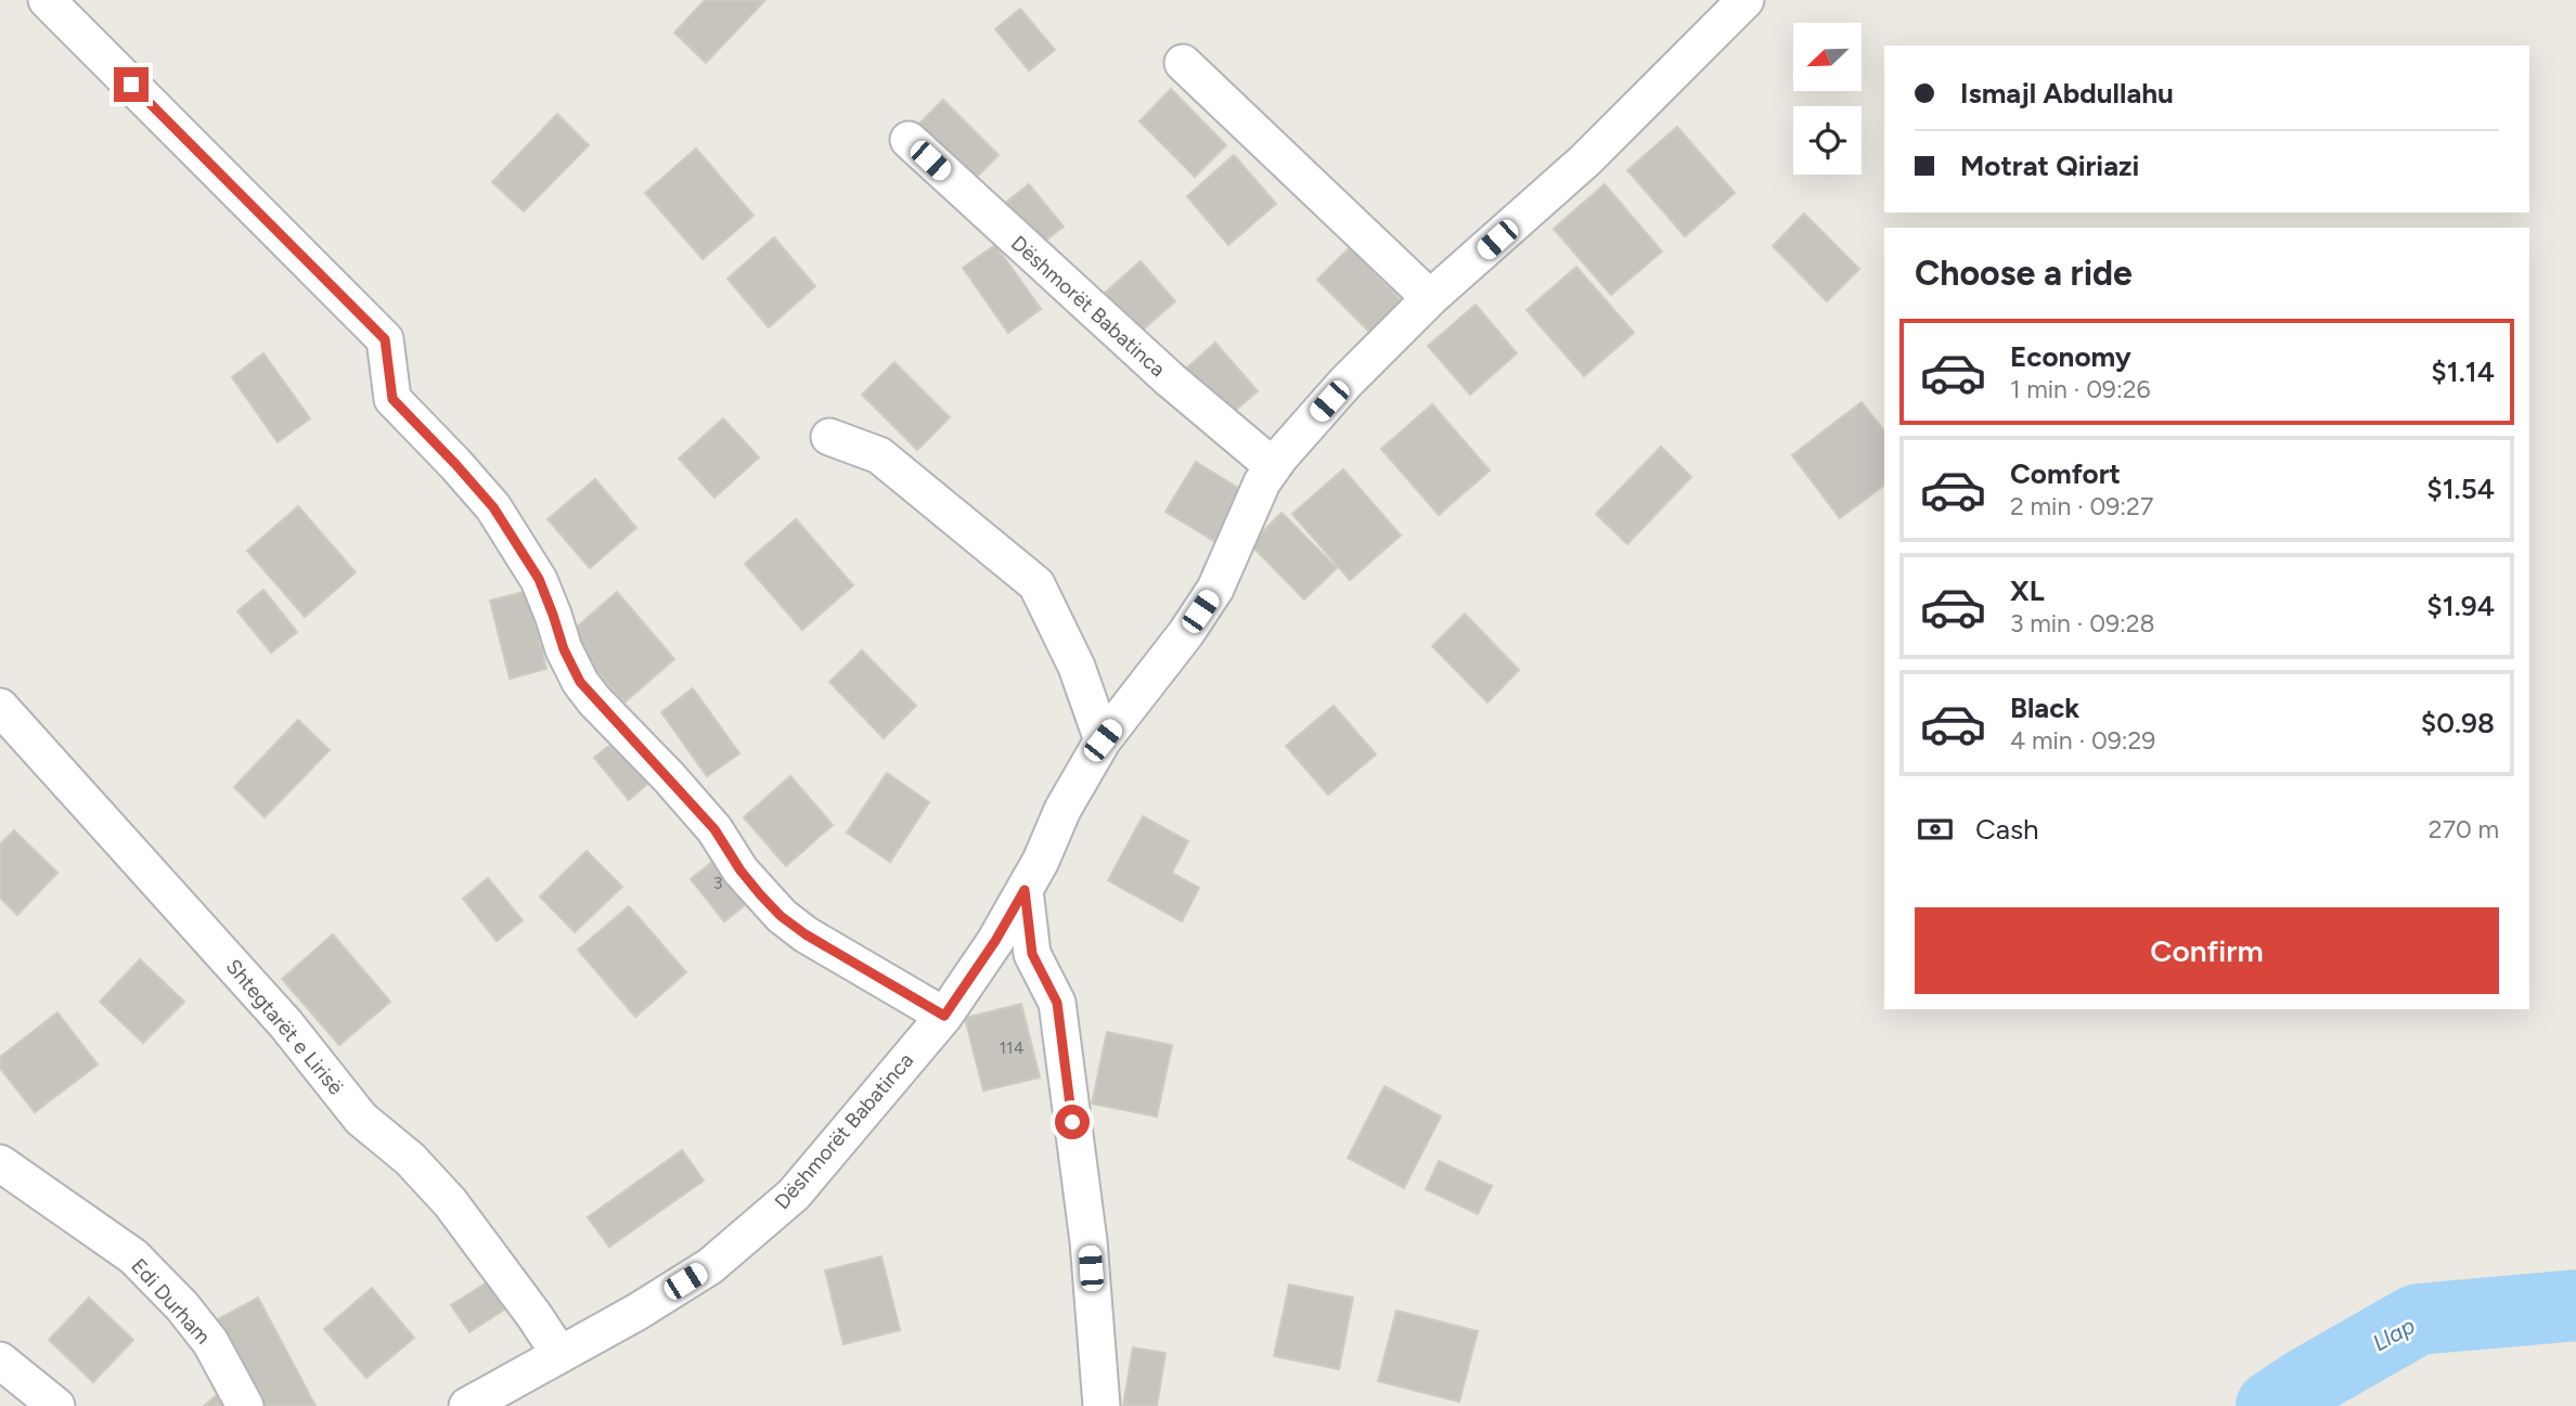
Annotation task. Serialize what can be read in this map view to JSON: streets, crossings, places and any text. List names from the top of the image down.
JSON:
{
  "streets": {
    "street": ["Dëshmorët Babatinca", "Shtegtarët e Lirisë", "Edi Durham"]
  },
  "crossings": [
    ["Dëshmorët Babatinca", "Shtegtarët e Lirisë"]
  ],
  "water": ["Llap"],
  "house_numbers": ["3", "114"],
  "north": "bottom left",
  "page": {
    "banner": ["Ismajl Abdullahu", "Motrat Qiriazi"],
    "heading": "Choose a ride",
    "list": [
      {
        "name": "Economy",
        "note": "1 min · 09:26",
        "value": "$1.14"
      },
      {
        "name": "Comfort",
        "note": "2 min · 09:27",
        "value": "$1.54"
      },
      {
        "name": "XL",
        "note": "3 min · 09:28",
        "value": "$1.94"
      },
      {
        "name": "Black",
        "note": "4 min · 09:29",
        "value": "$0.98"
      }
    ],
    "pay": ["Cash", "270 m"],
    "buttons": "Confirm"
  }
}
